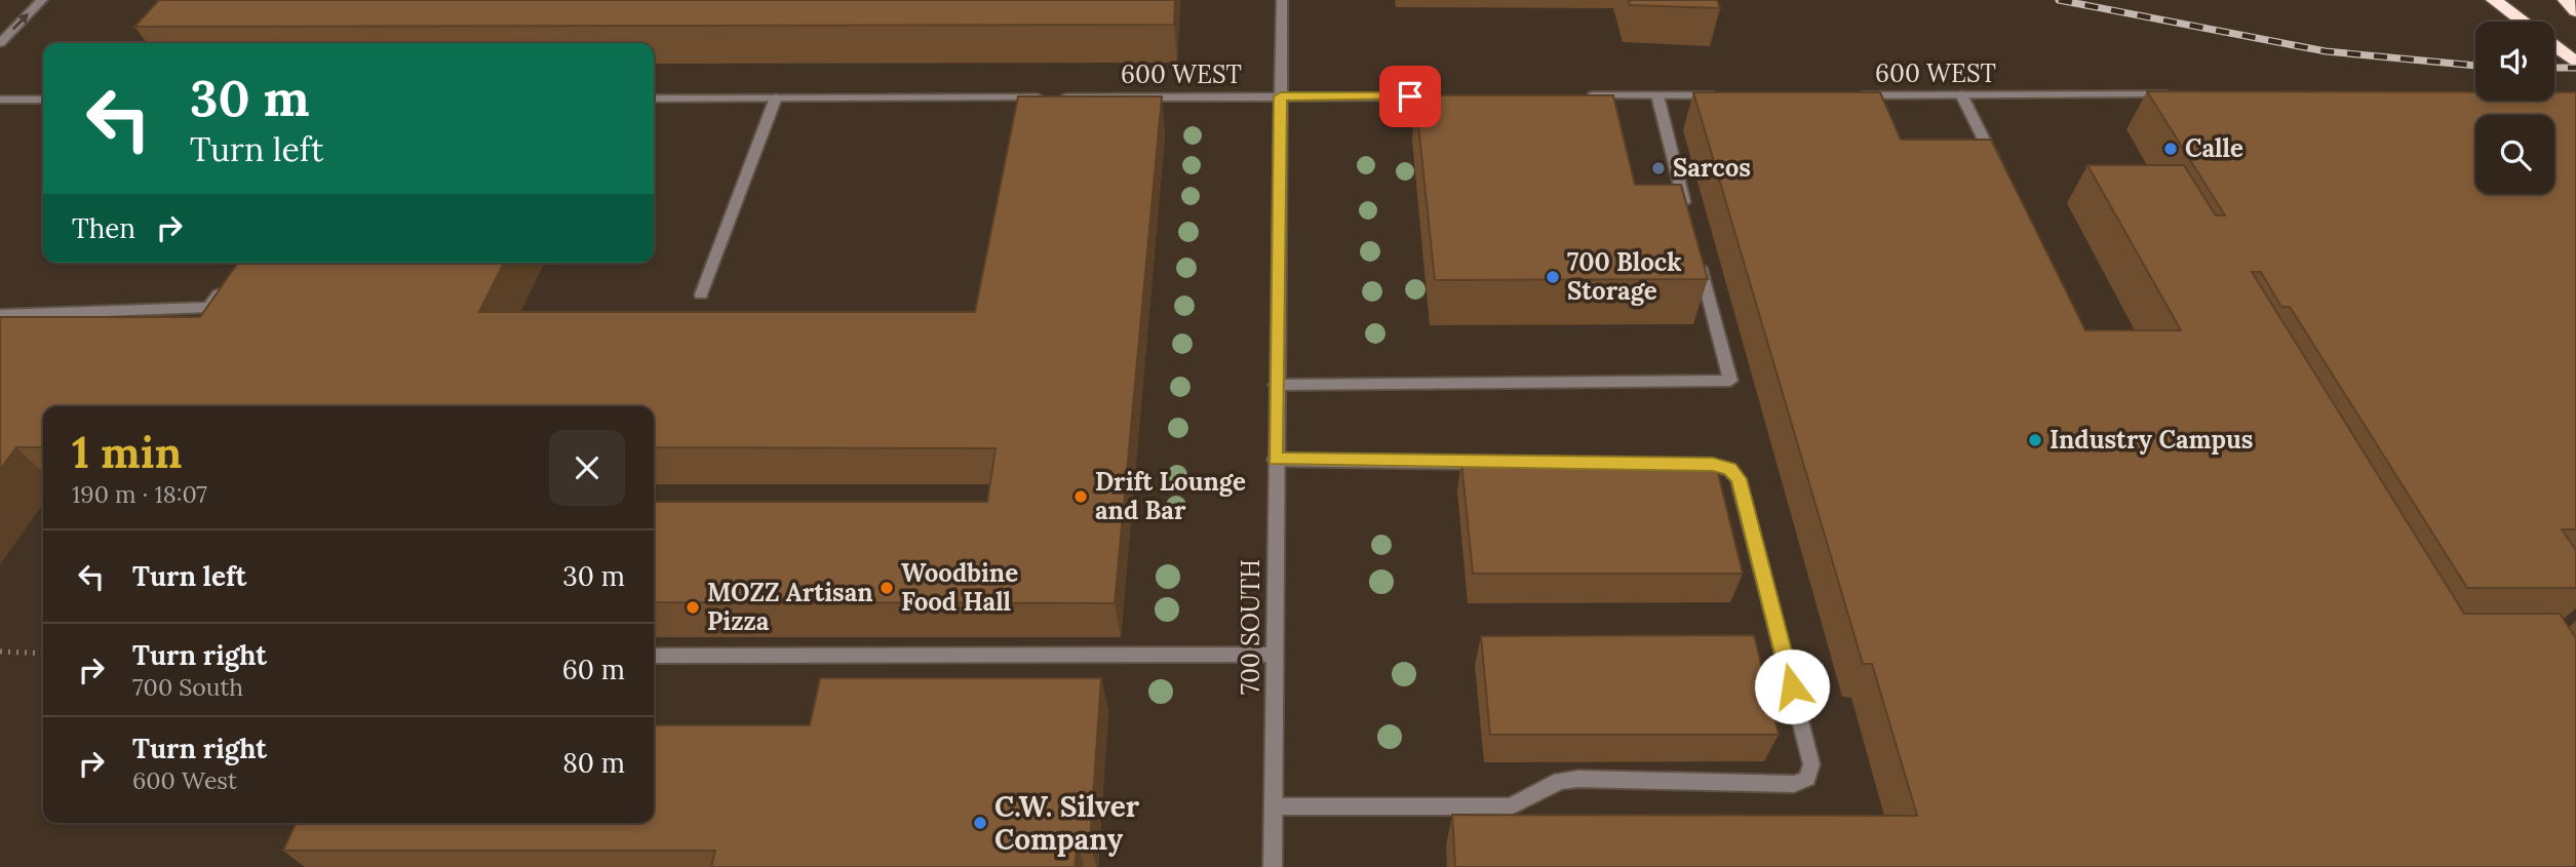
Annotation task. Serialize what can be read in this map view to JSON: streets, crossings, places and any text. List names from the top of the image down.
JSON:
{
  "streets": {
    "street": ["600 WEST", "700 SOUTH"]
  },
  "crossings": [
    ["600 WEST", "700 SOUTH"]
  ],
  "places": [
    "Calle",
    "Sarcos",
    "700 Block Storage",
    "Industry Campus",
    "Drift Lounge and Bar",
    "Woodbine Food Hall",
    "MOZZ Artisan Pizza",
    "C.W. Silver Company"
  ],
  "page": {
    "turn": ["30 m", "Turn left"],
    "then": "Then",
    "heading": ["1 min", "190 m · 18:07"],
    "list": [
      {
        "name": "Turn left",
        "value": "30 m"
      },
      {
        "name": "Turn right",
        "note": "700 South",
        "value": "60 m"
      },
      {
        "name": "Turn right",
        "note": "600 West",
        "value": "80 m"
      }
    ]
  }
}
